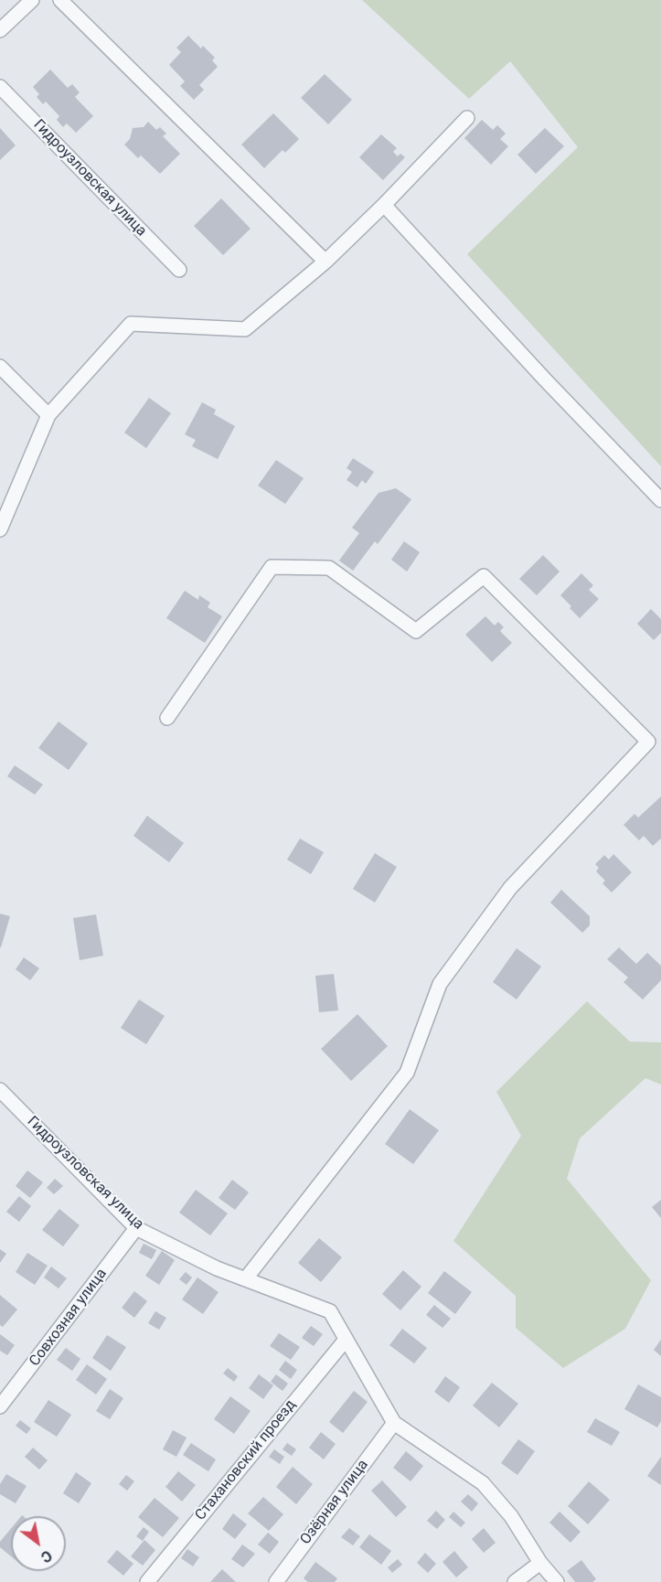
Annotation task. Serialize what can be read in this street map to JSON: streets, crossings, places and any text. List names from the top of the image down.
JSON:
{
  "streets": {
    "street": [
      "Гидроузловская улица",
      "Совхозная улица",
      "Стахановский проезд",
      "Озёрная улица"
    ]
  },
  "crossings": [
    ["Гидроузловская улица", "Совхозная улица"],
    ["Гидроузловская улица", "Стахановский проезд"],
    ["Гидроузловская улица", "Озёрная улица"]
  ],
  "north": "bottom right"
}
